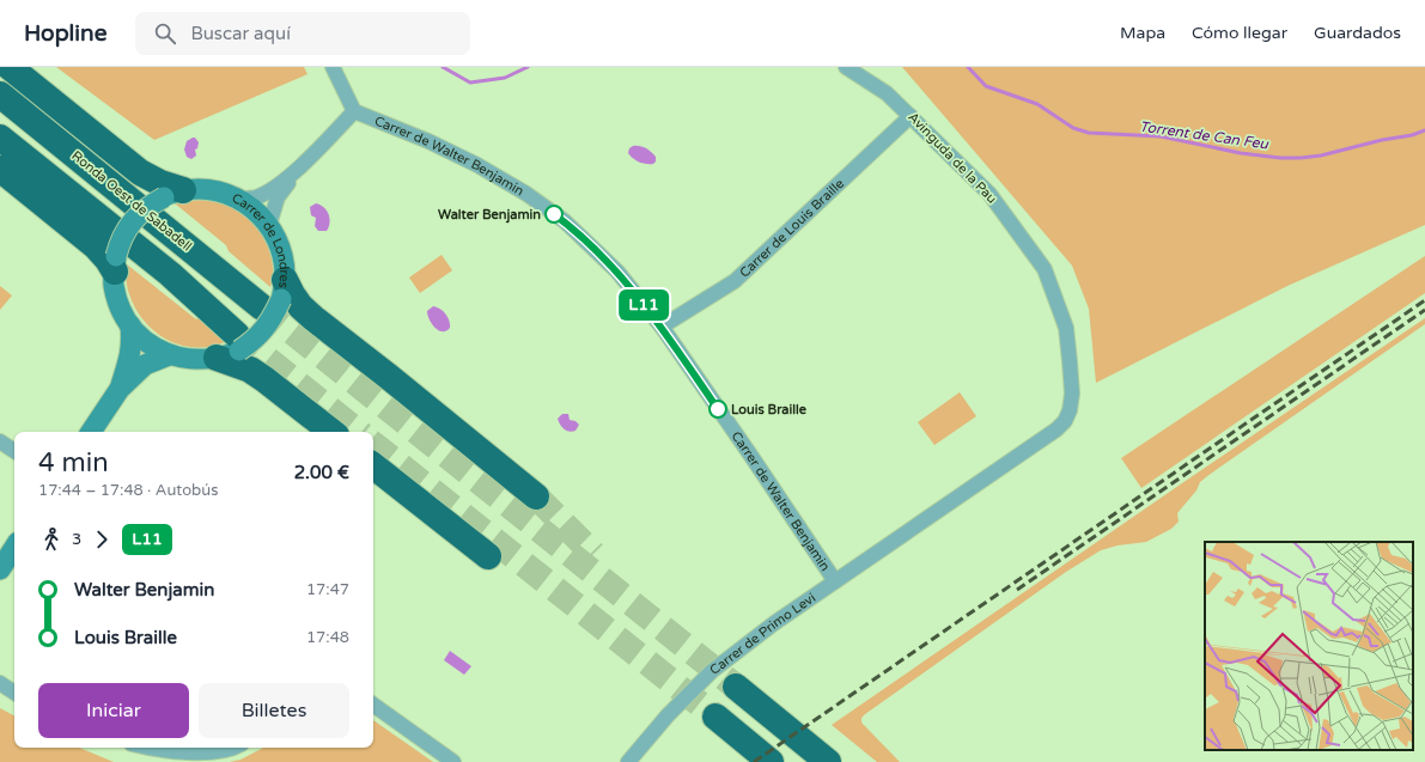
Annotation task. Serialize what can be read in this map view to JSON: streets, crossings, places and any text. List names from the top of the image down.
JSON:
{
  "streets": {
    "highway": ["Ronda Oest de Sabadell"],
    "main road": ["Carrer de Londres"],
    "street": [
      "Carrer de Walter Benjamin",
      "Avinguda de la Pau",
      "Carrer de Louis Braille",
      "Carrer de Primo Levi"
    ]
  },
  "crossings": [
    ["Carrer de Walter Benjamin", "Carrer de Louis Braille"],
    ["Carrer de Walter Benjamin", "Carrer de Primo Levi"],
    ["Avinguda de la Pau", "Carrer de Louis Braille"],
    ["Avinguda de la Pau", "Carrer de Primo Levi"],
    ["Ronda Oest de Sabadell", "Carrer de Londres"]
  ],
  "water": ["Torrent de Can Feu"],
  "places": ["Walter Benjamin", "Louis Braille"],
  "lines": ["bus line L11"],
  "page": {
    "header": "Hopline",
    "search": "Buscar aquí",
    "nav": ["Mapa", "Cómo llegar", "Guardados"],
    "on_map": "L11",
    "heading": ["4 min", "17:44 – 17:48 · Autobús", "2.00 €"],
    "legs": ["3", "L11"],
    "list": [
      {
        "name": "Walter Benjamin",
        "value": "17:47"
      },
      {
        "name": "Louis Braille",
        "value": "17:48"
      }
    ],
    "buttons": ["Iniciar", "Billetes"]
  }
}
